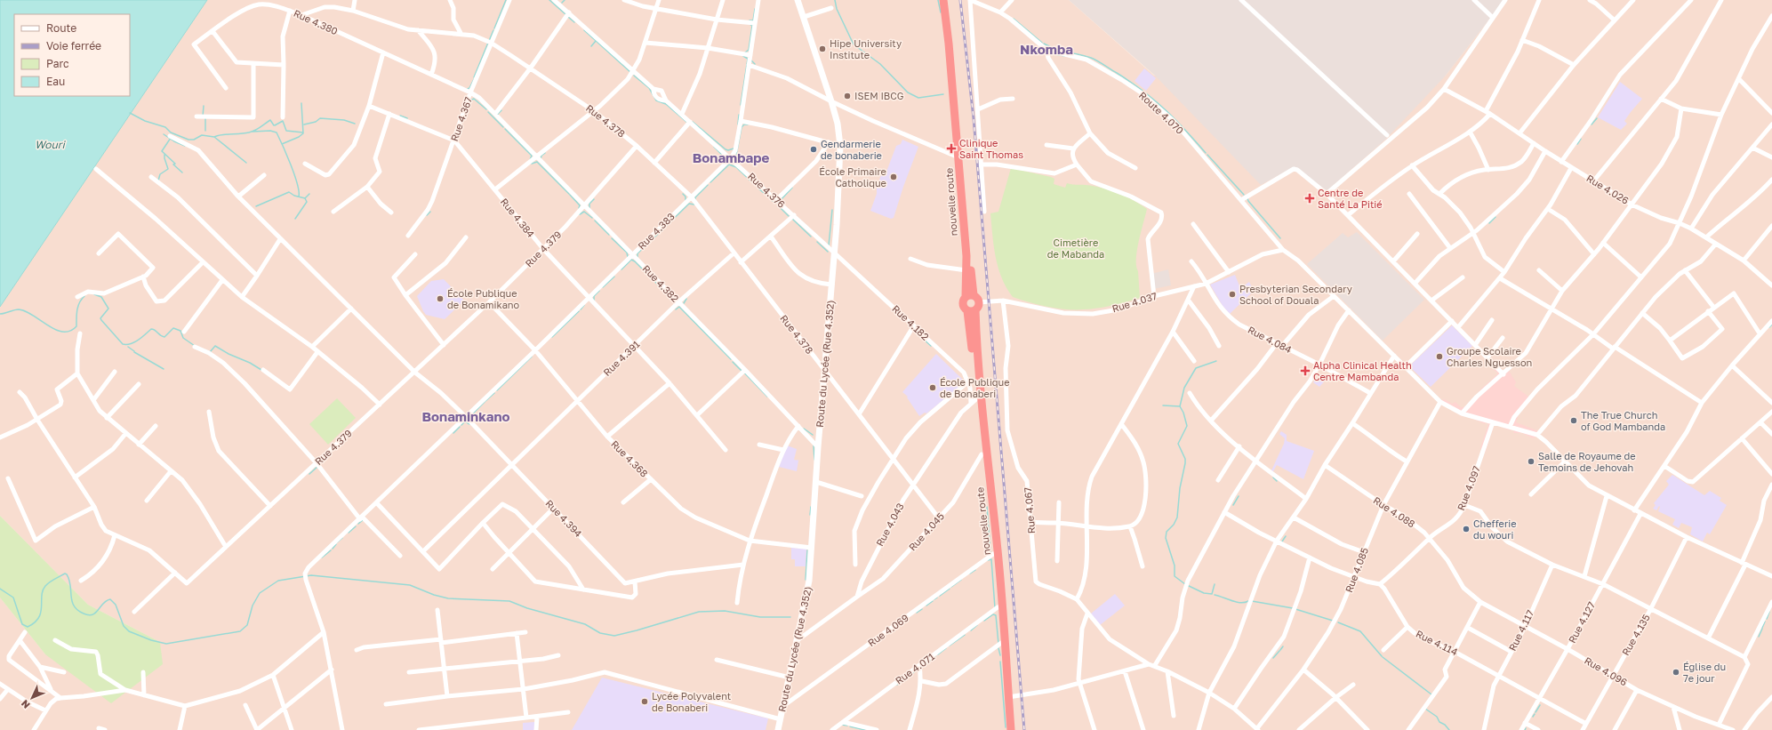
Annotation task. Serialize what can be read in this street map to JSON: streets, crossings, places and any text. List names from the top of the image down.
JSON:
{
  "streets": {
    "highway": ["nouvelle route"],
    "main road": ["Route du Lycée (Rue 4.352)"],
    "street": [
      "Rue 4.380",
      "Route 4.070",
      "Rue 4.367",
      "Rue 4.378",
      "Rue 4.026",
      "Rue 4.376",
      "Rue 4.384",
      "Rue 4.383",
      "Rue 4.379",
      "Rue 4.382",
      "Rue 4.037",
      "Rue 4.182",
      "Rue 4.084",
      "Rue 4.391",
      "Rue 4.368",
      "Rue 4.097",
      "Rue 4.067",
      "Rue 4.088",
      "Rue 4.394",
      "Rue 4.043",
      "Rue 4.045",
      "Rue 4.085",
      "Rue 4.127",
      "Rue 4.069",
      "Rue 4.117",
      "Rue 4.135",
      "Rue 4.114",
      "Rue 4.071",
      "Rue 4.096"
    ]
  },
  "crossings": [
    ["Rue 4.380", "Rue 4.367"],
    ["Rue 4.380", "Rue 4.378"],
    ["Rue 4.380", "Rue 4.382"],
    ["Route 4.070", "Rue 4.037"],
    ["Route 4.070", "Rue 4.097"],
    ["Route 4.070", "Rue 4.085"],
    ["Rue 4.367", "Rue 4.378"],
    ["Rue 4.367", "Rue 4.384"],
    ["Rue 4.367", "Rue 4.382"],
    ["Rue 4.378", "Rue 4.383"],
    ["Rue 4.378", "Rue 4.379"],
    ["Rue 4.378", "Rue 4.391"],
    ["Rue 4.378", "Route du Lycée (Rue 4.352)"],
    ["Rue 4.378", "Rue 4.043"],
    ["Rue 4.378", "Rue 4.045"],
    ["Rue 4.376", "Rue 4.383"],
    ["Rue 4.376", "Rue 4.182"],
    ["Rue 4.376", "Route du Lycée (Rue 4.352)"],
    ["nouvelle route", "Rue 4.037"],
    ["nouvelle route", "Rue 4.182"],
    ["nouvelle route", "Rue 4.043"],
    ["nouvelle route", "Rue 4.045"],
    ["nouvelle route", "Rue 4.069"],
    ["nouvelle route", "Rue 4.071"],
    ["Rue 4.384", "Rue 4.383"],
    ["Rue 4.384", "Rue 4.379"],
    ["Rue 4.384", "Rue 4.391"],
    ["Rue 4.383", "Rue 4.382"],
    ["Rue 4.383", "Rue 4.368"],
    ["Rue 4.383", "Rue 4.394"],
    ["Rue 4.379", "Rue 4.382"],
    ["Rue 4.379", "Rue 4.368"],
    ["Rue 4.379", "Rue 4.394"],
    ["Rue 4.382", "Rue 4.391"],
    ["Rue 4.382", "Route du Lycée (Rue 4.352)"],
    ["Rue 4.037", "Rue 4.084"],
    ["Rue 4.037", "Rue 4.067"],
    ["Rue 4.182", "Route du Lycée (Rue 4.352)"],
    ["Rue 4.182", "Rue 4.043"],
    ["Rue 4.391", "Rue 4.368"],
    ["Rue 4.391", "Rue 4.394"],
    ["Route du Lycée (Rue 4.352)", "Rue 4.368"],
    ["Route du Lycée (Rue 4.352)", "Rue 4.069"],
    ["Rue 4.097", "Rue 4.088"],
    ["Rue 4.097", "Rue 4.114"],
    ["Rue 4.088", "Rue 4.085"],
    ["Rue 4.088", "Rue 4.096"],
    ["Rue 4.043", "Rue 4.045"],
    ["Rue 4.127", "Rue 4.114"],
    ["Rue 4.127", "Rue 4.096"],
    ["Rue 4.117", "Rue 4.114"],
    ["Rue 4.117", "Rue 4.096"],
    ["Rue 4.135", "Rue 4.114"],
    ["Rue 4.135", "Rue 4.096"]
  ],
  "districts": ["Nkomba", "Bonambape", "Bonaminkano"],
  "water": ["Wouri"],
  "parks": ["Cimetière de Mabanda"],
  "places": {
    "other": [
      "Hipe University Institute",
      "ISEM IBCG",
      "Gendarmerie de bonaberie",
      "École Primaire Catholique",
      "Presbyterian Secondary School of Douala",
      "École Publique de Bonamikano",
      "Groupe Scolaire Charles Nguesson",
      "École Publique de Bonaberi",
      "The True Church of God Mambanda",
      "Salle de Royaume de Temoins de Jehovah",
      "Chefferie du wouri",
      "Église du 7e jour",
      "Lycée Polyvalent de Bonaberi"
    ],
    "health": ["Clinique Saint Thomas", "Centre de Santé La Pitié", "Alpha Clinical Health Centre Mambanda"]
  },
  "legend": [
    "Route",
    "Voie ferrée",
    "Parc",
    "Eau"
  ],
  "north": "bottom left"
}
